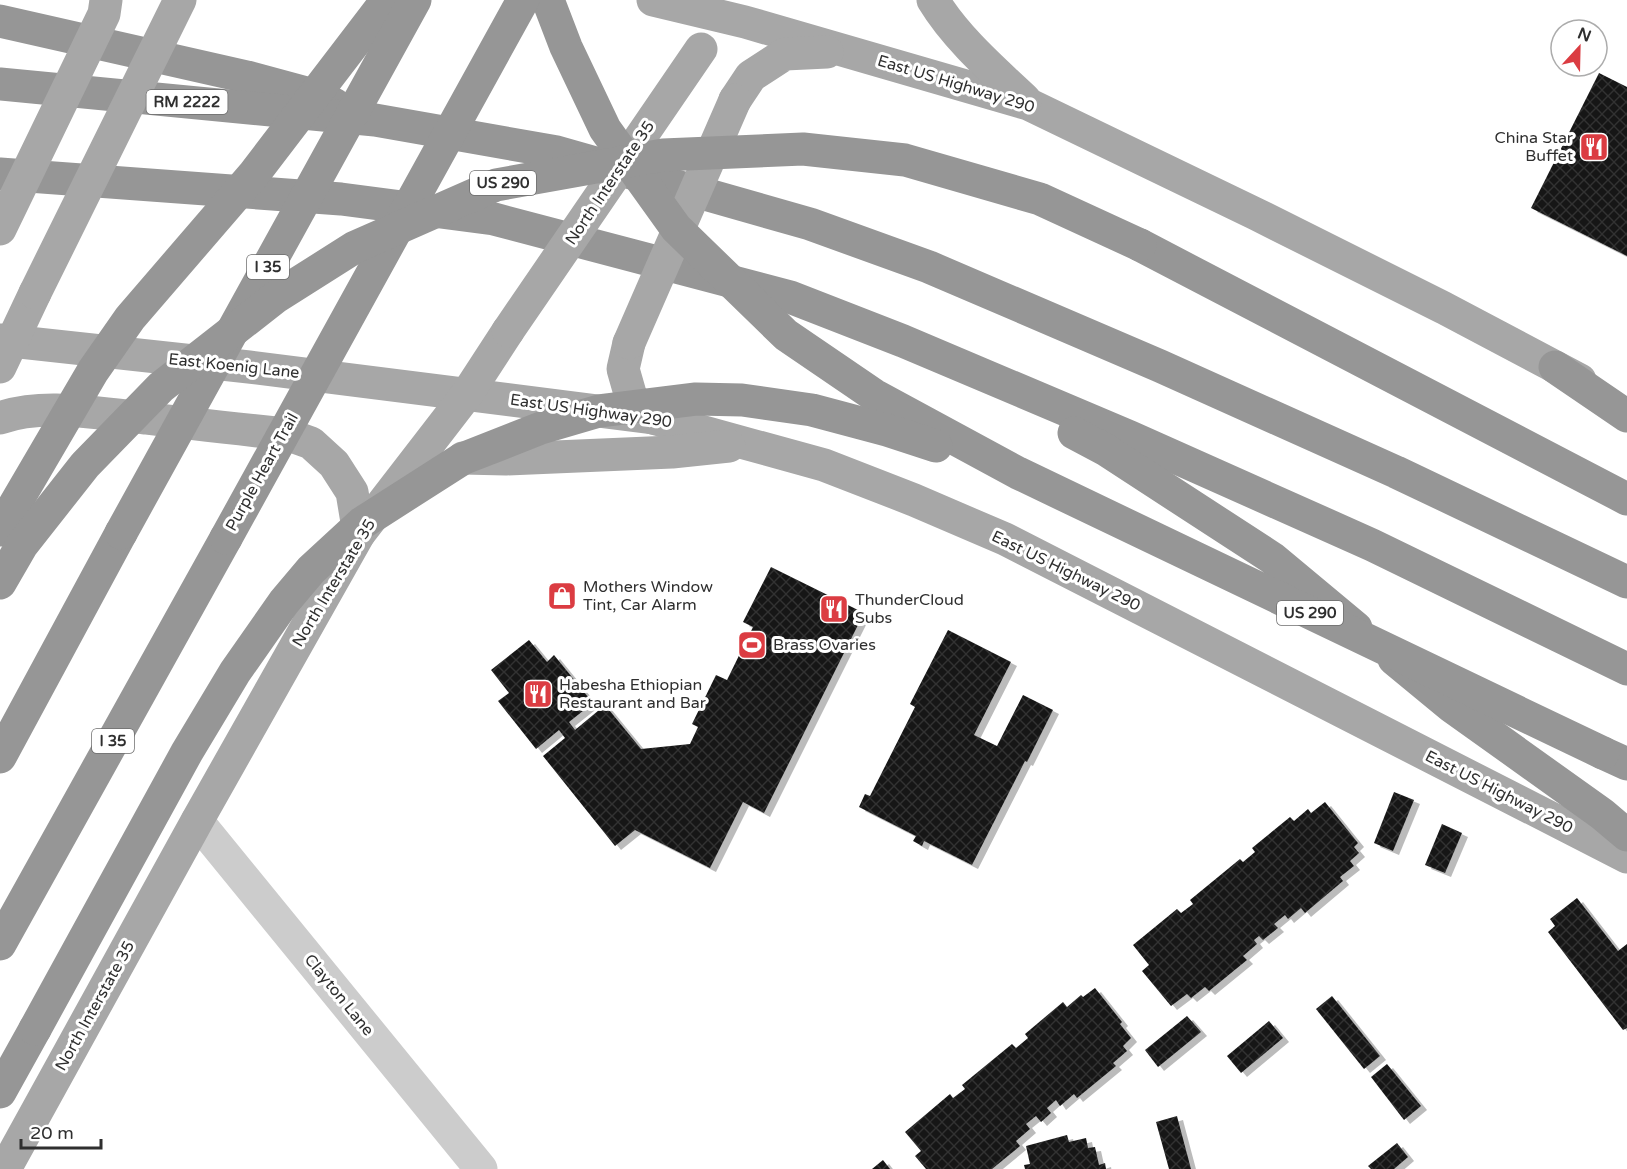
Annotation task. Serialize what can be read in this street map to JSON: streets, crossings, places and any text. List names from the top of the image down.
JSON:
{
  "streets": {
    "highway": [
      "RM 2222",
      "US 290",
      "I 35",
      "Purple Heart Trail"
    ],
    "main road": ["East US Highway 290", "North Interstate 35", "East Koenig Lane"],
    "street": ["Clayton Lane"]
  },
  "crossings": [
    ["East US Highway 290", "North Interstate 35"],
    ["East US Highway 290", "East Koenig Lane"],
    ["North Interstate 35", "East Koenig Lane"],
    ["North Interstate 35", "Clayton Lane"]
  ],
  "places": {
    "restaurant": ["China Star Buffet", "ThunderCloud Subs", "Habesha Ethiopian Restaurant and Bar"],
    "shop": ["Mothers Window Tint, Car Alarm"],
    "sports": ["Brass Ovaries"]
  },
  "scale_bar": "20 m",
  "north": "top"
}
